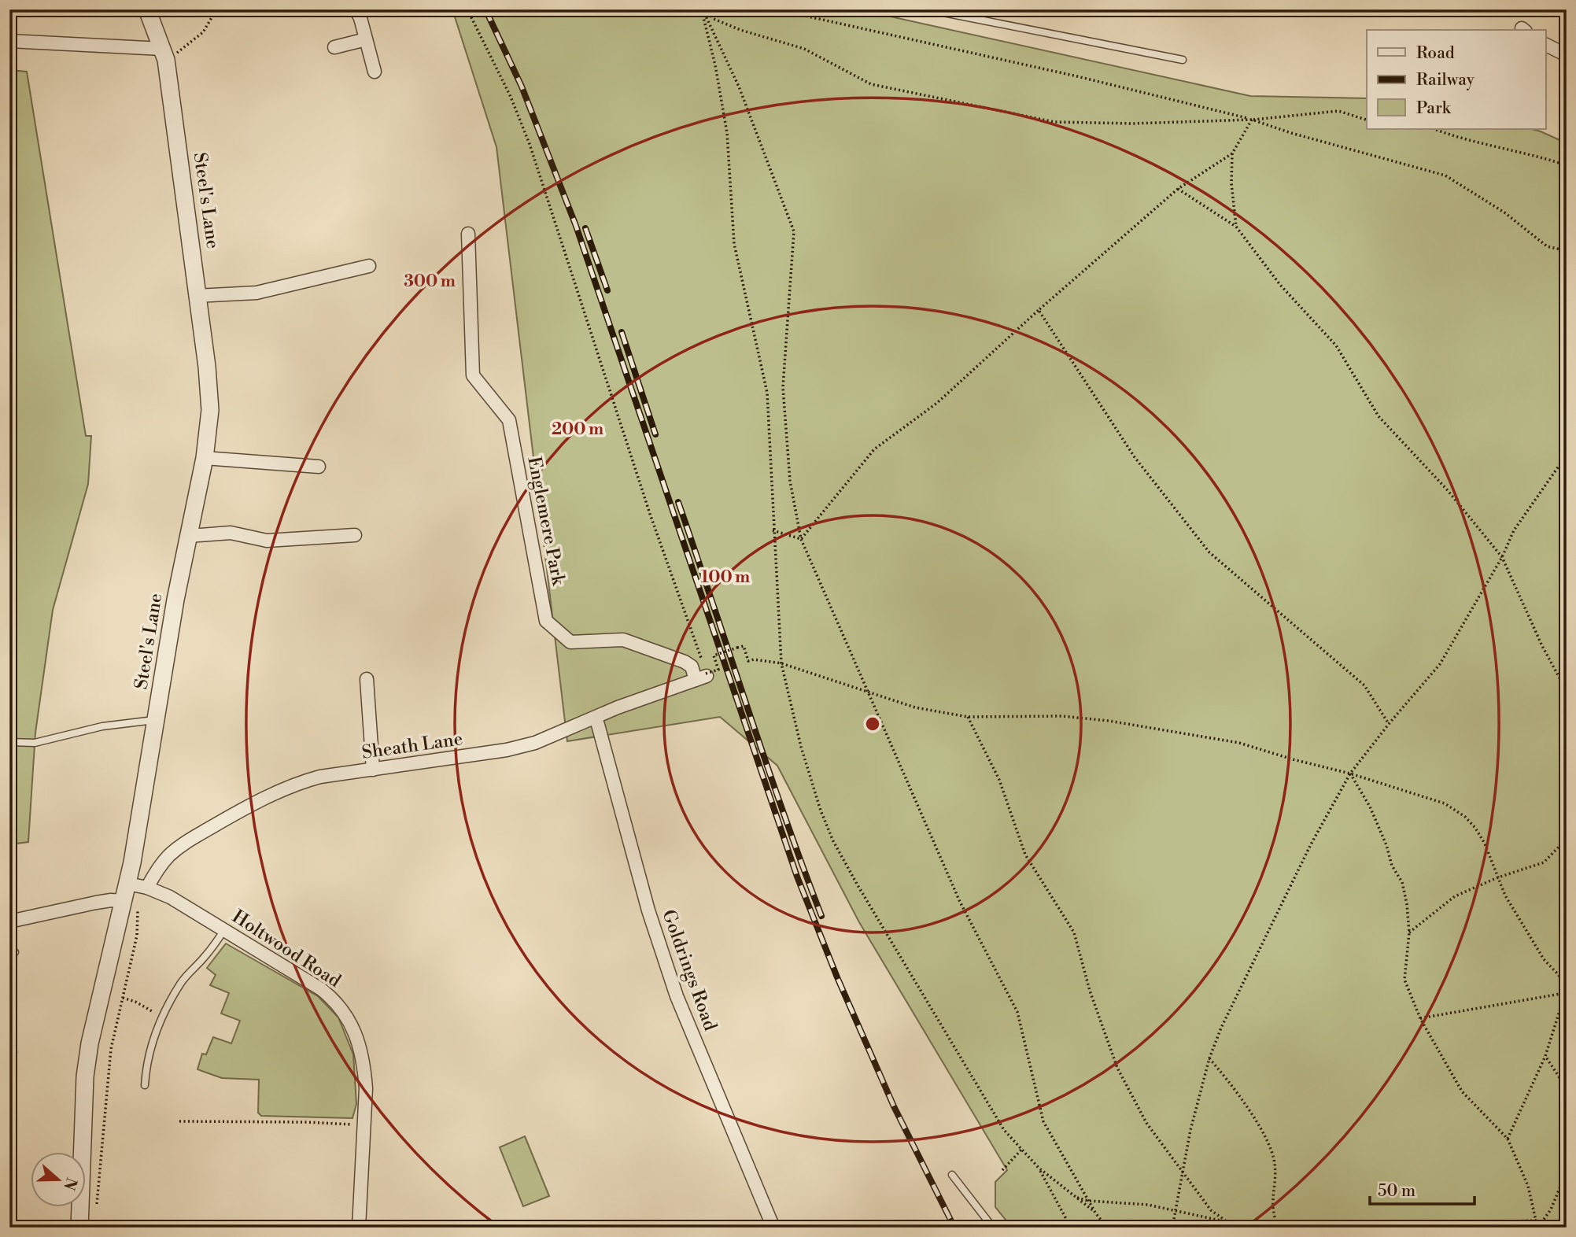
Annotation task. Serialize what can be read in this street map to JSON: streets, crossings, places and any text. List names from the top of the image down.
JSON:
{
  "streets": {
    "street": [
      "Steel's Lane",
      "Englemere Park",
      "Sheath Lane",
      "Holtwood Road",
      "Goldrings Road"
    ]
  },
  "crossings": [
    ["Steel's Lane", "Sheath Lane"],
    ["Steel's Lane", "Holtwood Road"],
    ["Englemere Park", "Sheath Lane"],
    ["Sheath Lane", "Holtwood Road"],
    ["Sheath Lane", "Goldrings Road"]
  ],
  "legend": ["Road", "Railway", "Park"],
  "scale_bar": "50 m",
  "north": "right",
  "rings": ["300 m", "200 m", "100 m"]
}
